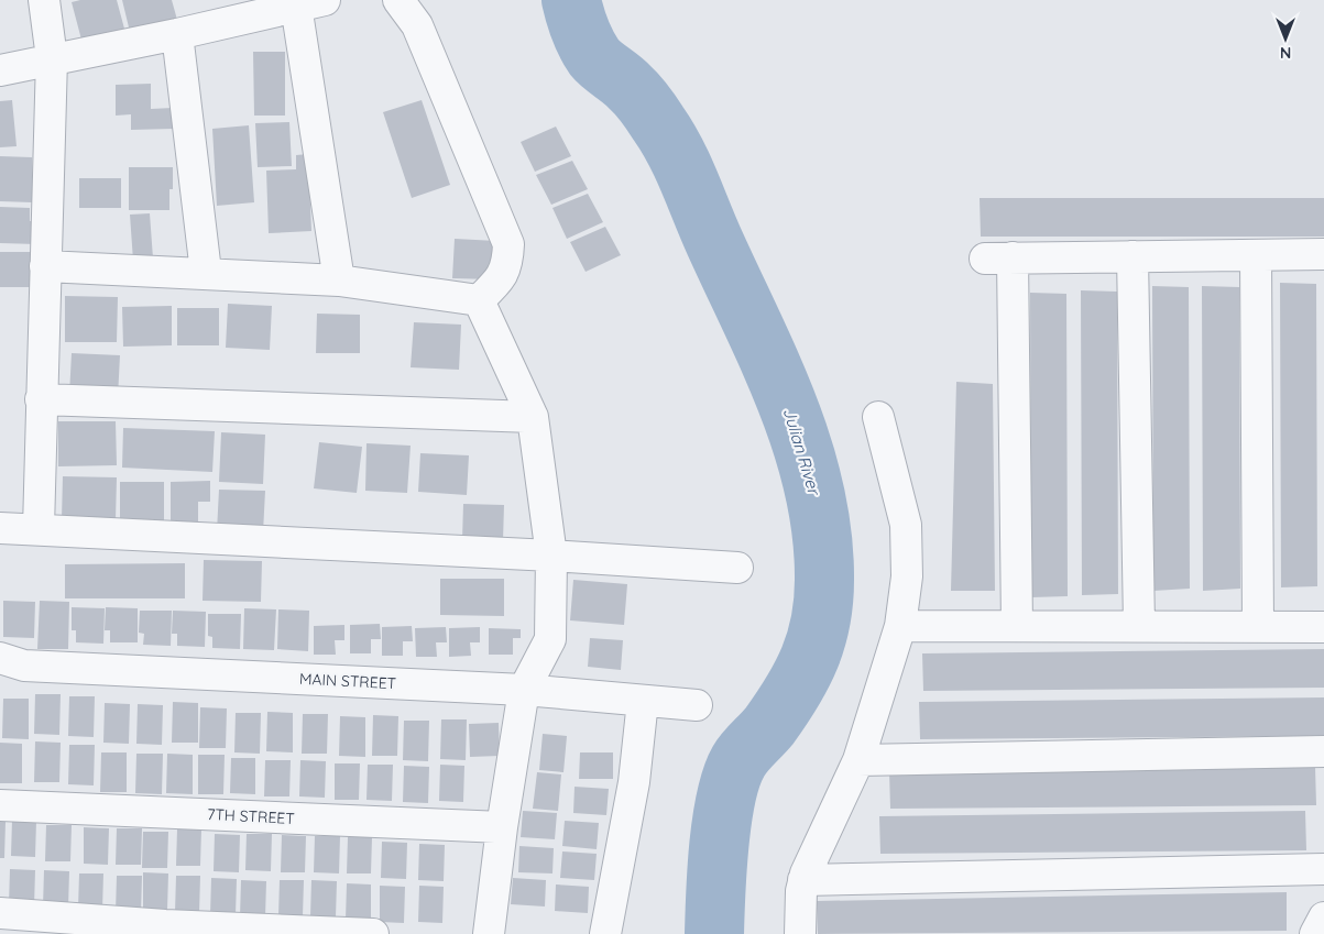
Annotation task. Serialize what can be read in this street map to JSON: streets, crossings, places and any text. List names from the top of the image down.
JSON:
{
  "streets": {
    "street": ["MAIN STREET", "7TH STREET"]
  },
  "water": ["Julian River"],
  "north": "bottom"
}
